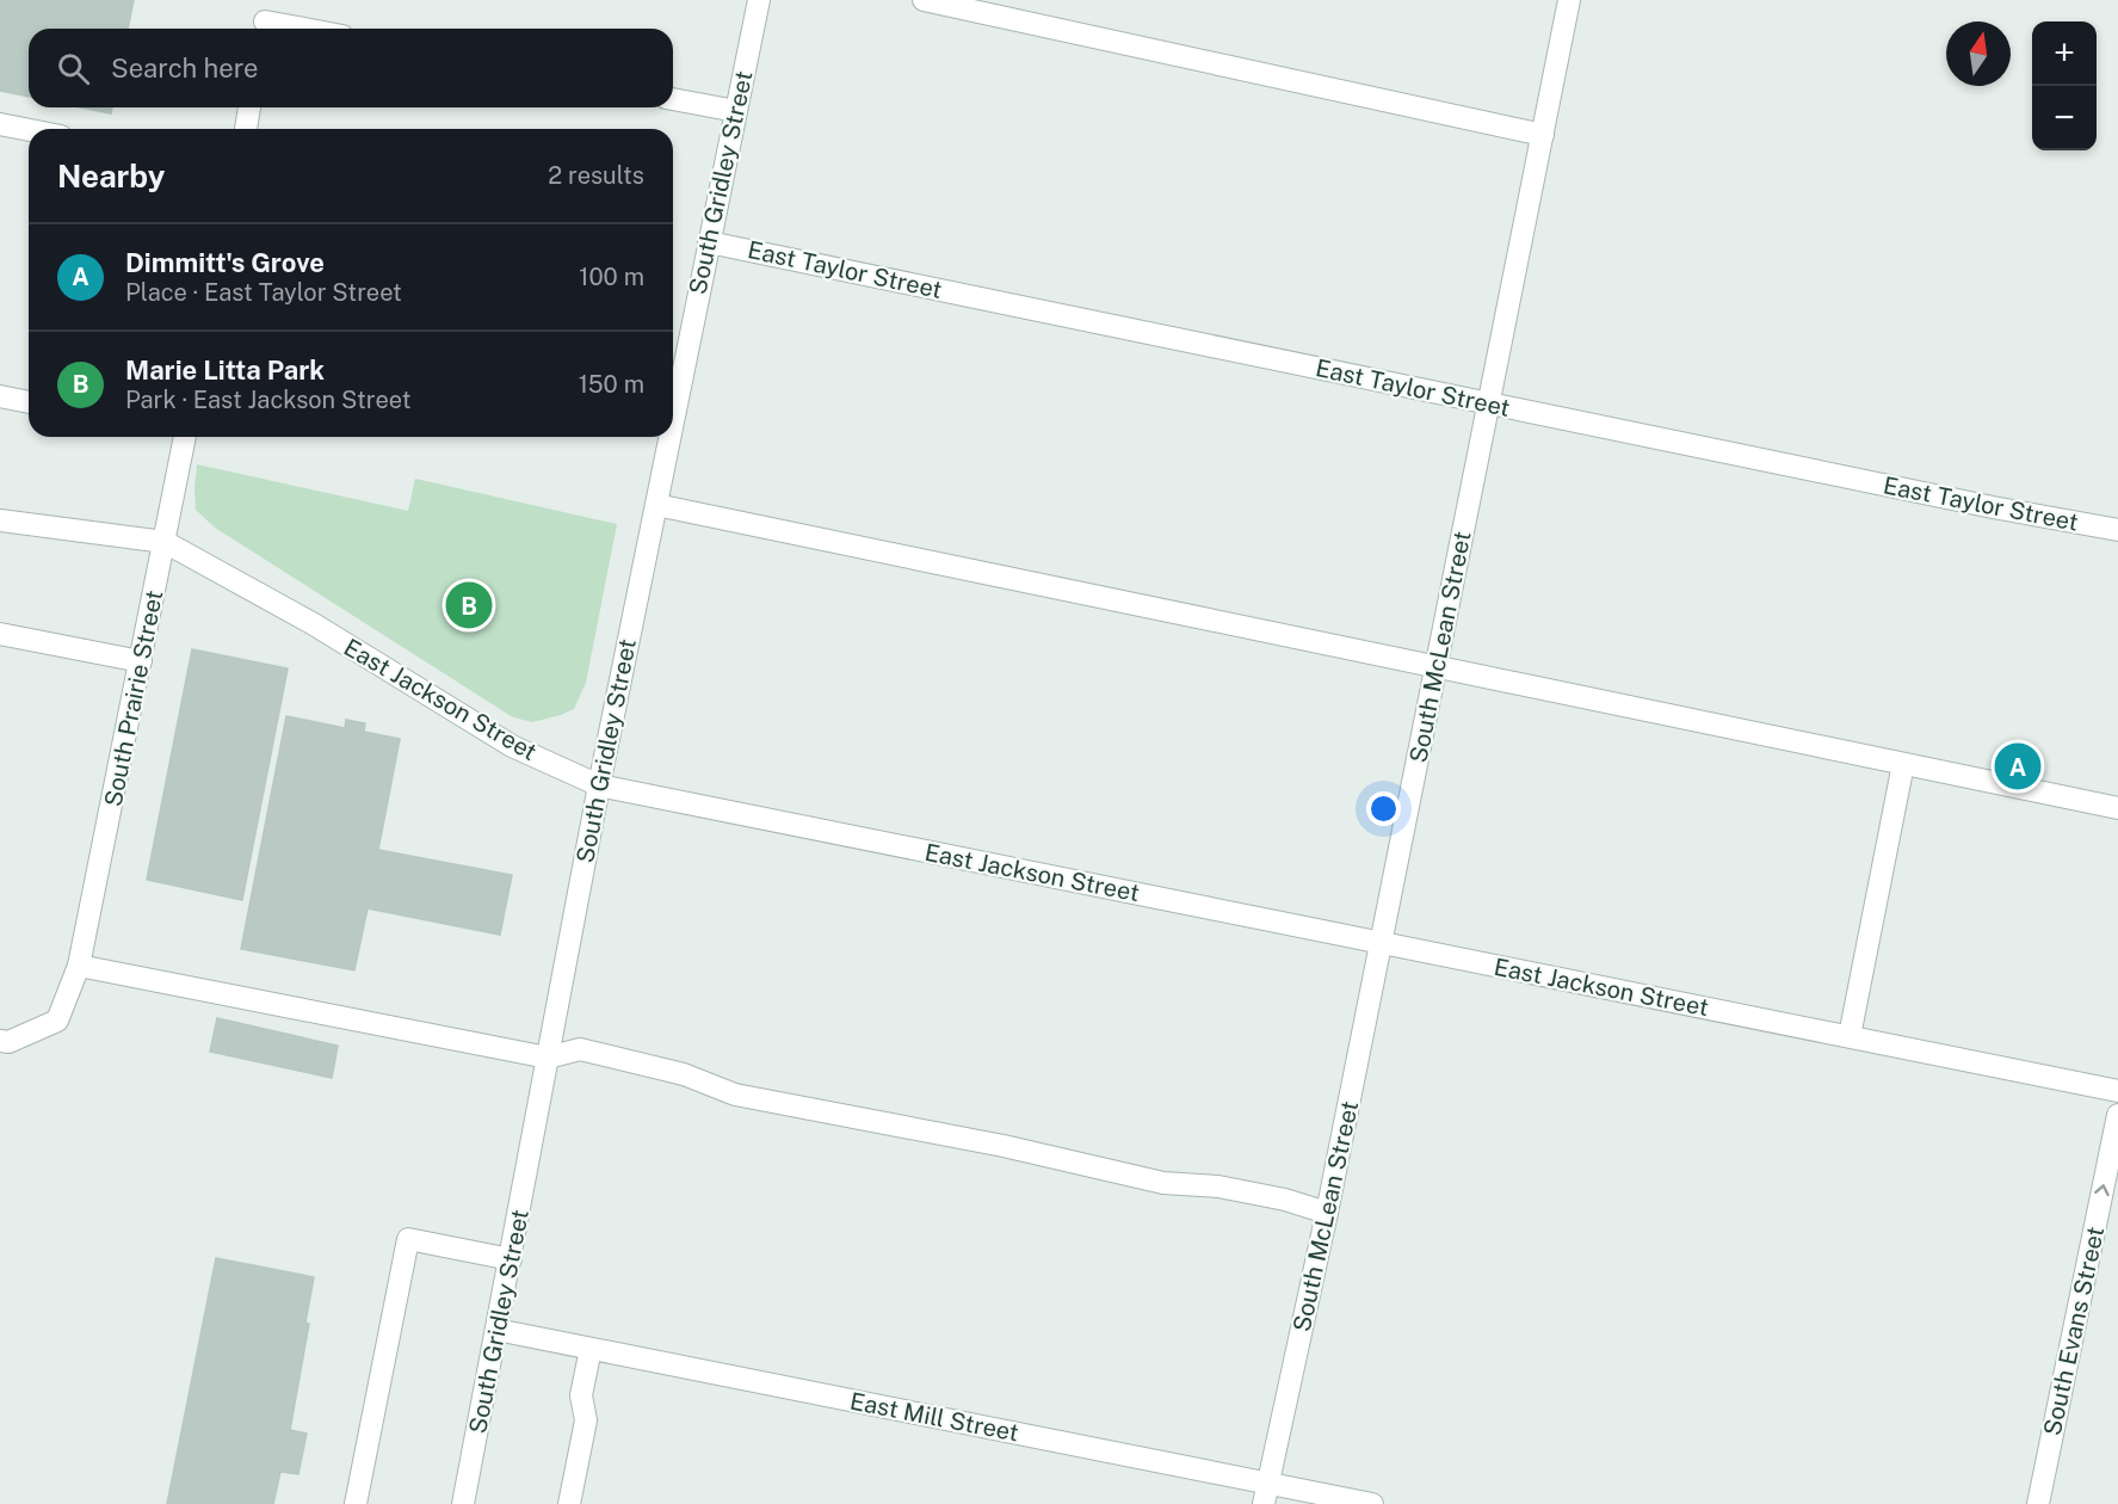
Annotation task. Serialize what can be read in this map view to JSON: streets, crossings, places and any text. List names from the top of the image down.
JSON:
{
  "streets": {
    "street": [
      "South Gridley Street",
      "East Taylor Street",
      "South McLean Street",
      "South Prairie Street",
      "East Jackson Street",
      "South Evans Street",
      "East Mill Street"
    ]
  },
  "crossings": [
    ["South Gridley Street", "East Taylor Street"],
    ["South Gridley Street", "East Jackson Street"],
    ["South Gridley Street", "East Mill Street"],
    ["East Taylor Street", "South McLean Street"],
    ["South McLean Street", "East Jackson Street"],
    ["South McLean Street", "East Mill Street"],
    ["South Prairie Street", "East Jackson Street"]
  ],
  "one_way": ["South Evans Street"],
  "north": "top",
  "page": {
    "map_buttons": ["+", "−"],
    "search": "Search here",
    "heading": ["Nearby", "2 results"],
    "list": [
      {
        "mark": "A",
        "name": "Dimmitt's Grove",
        "note": "Place · East Taylor Street",
        "value": "100 m"
      },
      {
        "mark": "B",
        "name": "Marie Litta Park",
        "note": "Park · East Jackson Street",
        "value": "150 m"
      }
    ],
    "pins": ["B", "A"]
  }
}
